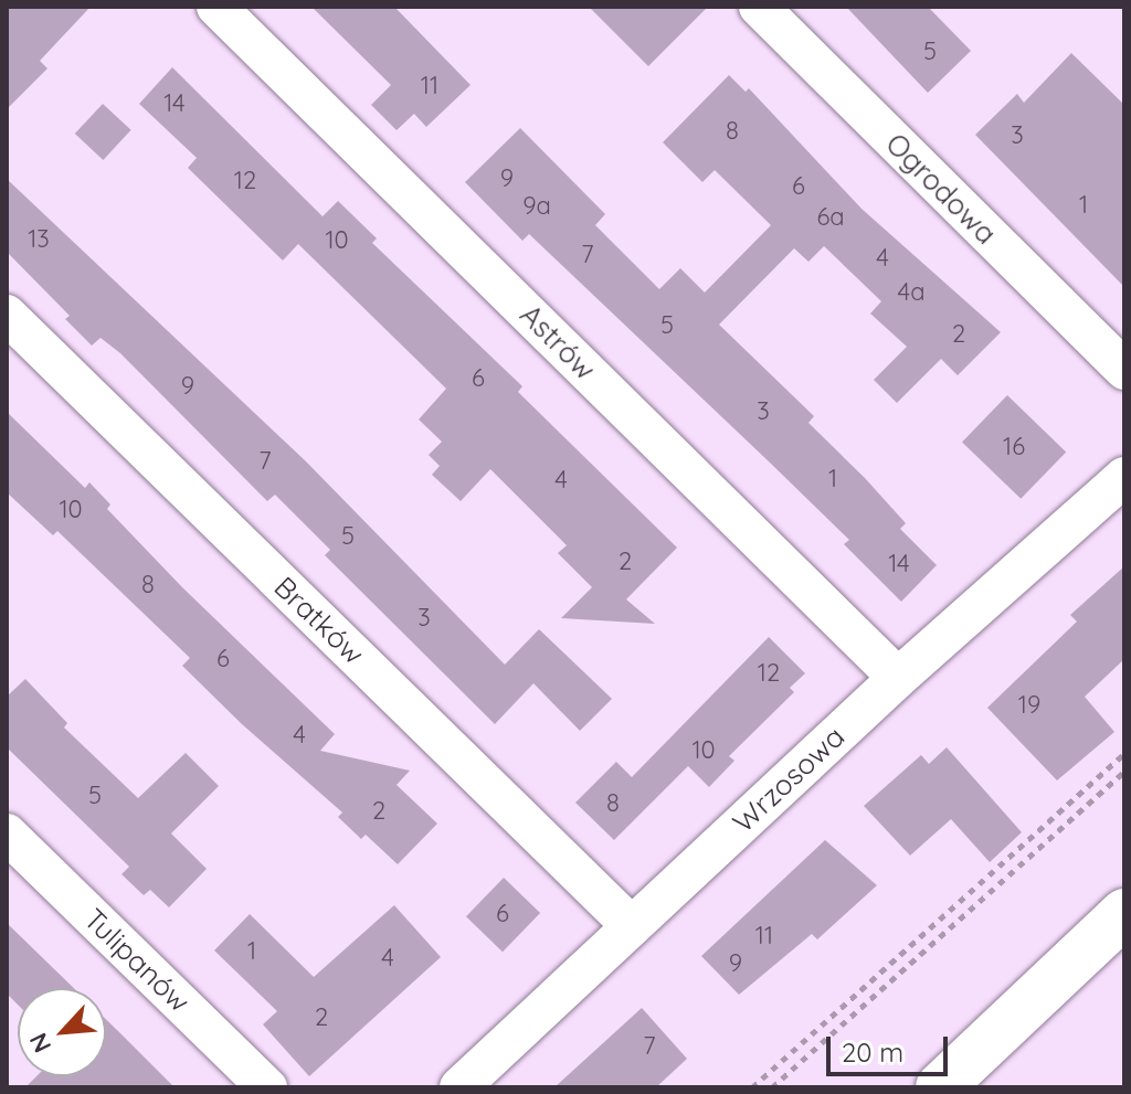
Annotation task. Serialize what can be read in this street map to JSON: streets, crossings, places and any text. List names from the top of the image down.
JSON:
{
  "streets": {
    "street": [
      "Ogrodowa",
      "Astrów",
      "Bratków",
      "Wrzosowa",
      "Tulipanów"
    ]
  },
  "crossings": [
    ["Astrów", "Wrzosowa"],
    ["Bratków", "Wrzosowa"]
  ],
  "house_numbers": [
    "5",
    "11",
    "14",
    "8",
    "3",
    "9",
    "12",
    "6",
    "1",
    "9a",
    "6a",
    "13",
    "10",
    "7",
    "4",
    "4a",
    "5",
    "2",
    "6",
    "9",
    "3",
    "16",
    "7",
    "1",
    "4",
    "10",
    "5",
    "2",
    "14",
    "8",
    "3",
    "6",
    "12",
    "19",
    "4",
    "10",
    "5",
    "8",
    "2",
    "6",
    "11",
    "1",
    "4",
    "9",
    "2",
    "7"
  ],
  "scale_bar": "20 m",
  "north": "bottom left"
}
